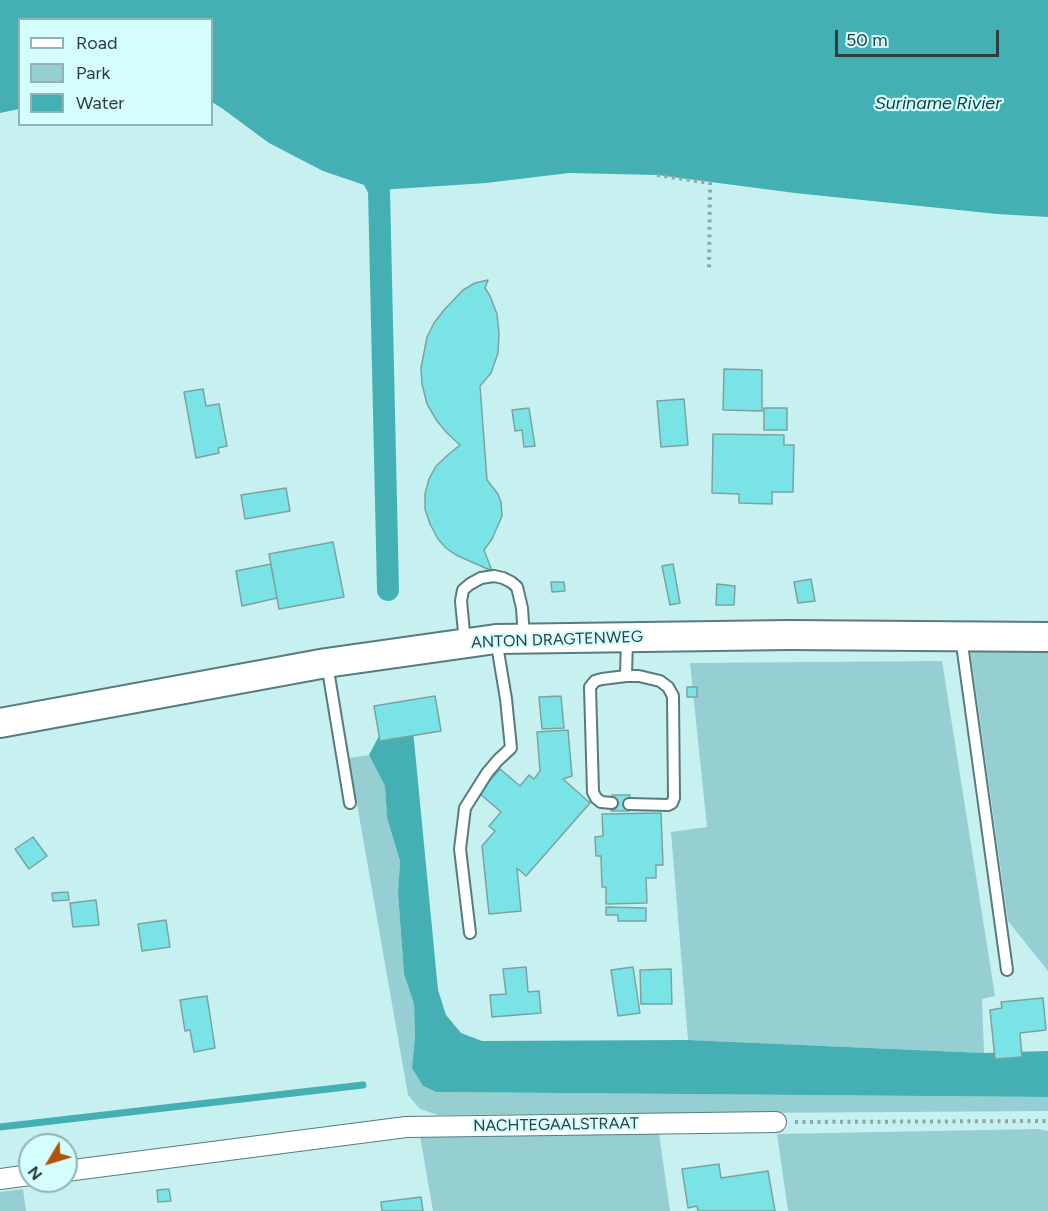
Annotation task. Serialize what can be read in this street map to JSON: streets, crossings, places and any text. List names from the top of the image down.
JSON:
{
  "streets": {
    "main road": ["ANTON DRAGTENWEG"],
    "street": ["NACHTEGAALSTRAAT"]
  },
  "water": ["Suriname Rivier"],
  "legend": ["Road", "Park", "Water"],
  "scale_bar": "50 m",
  "north": "bottom left"
}
